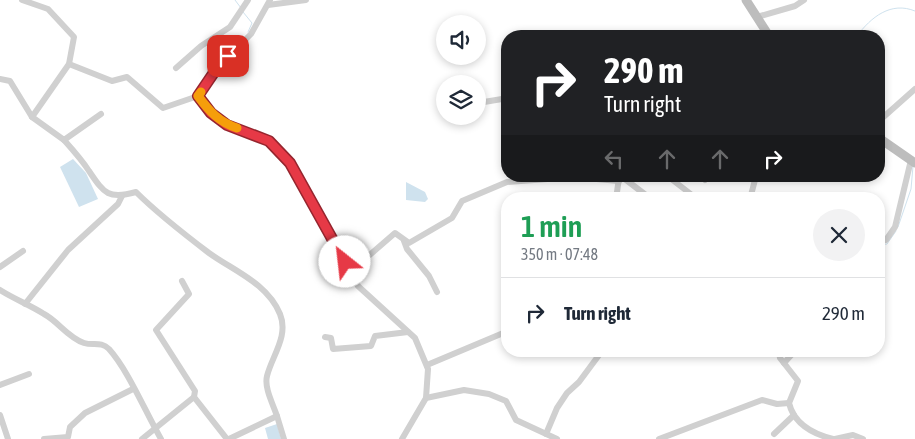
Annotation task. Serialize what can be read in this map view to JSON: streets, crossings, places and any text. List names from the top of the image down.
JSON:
{
  "page": {
    "turn": ["290 m", "Turn right"],
    "heading": ["1 min", "350 m · 07:48"],
    "list": [
      {
        "name": "Turn right",
        "value": "290 m"
      }
    ]
  }
}
